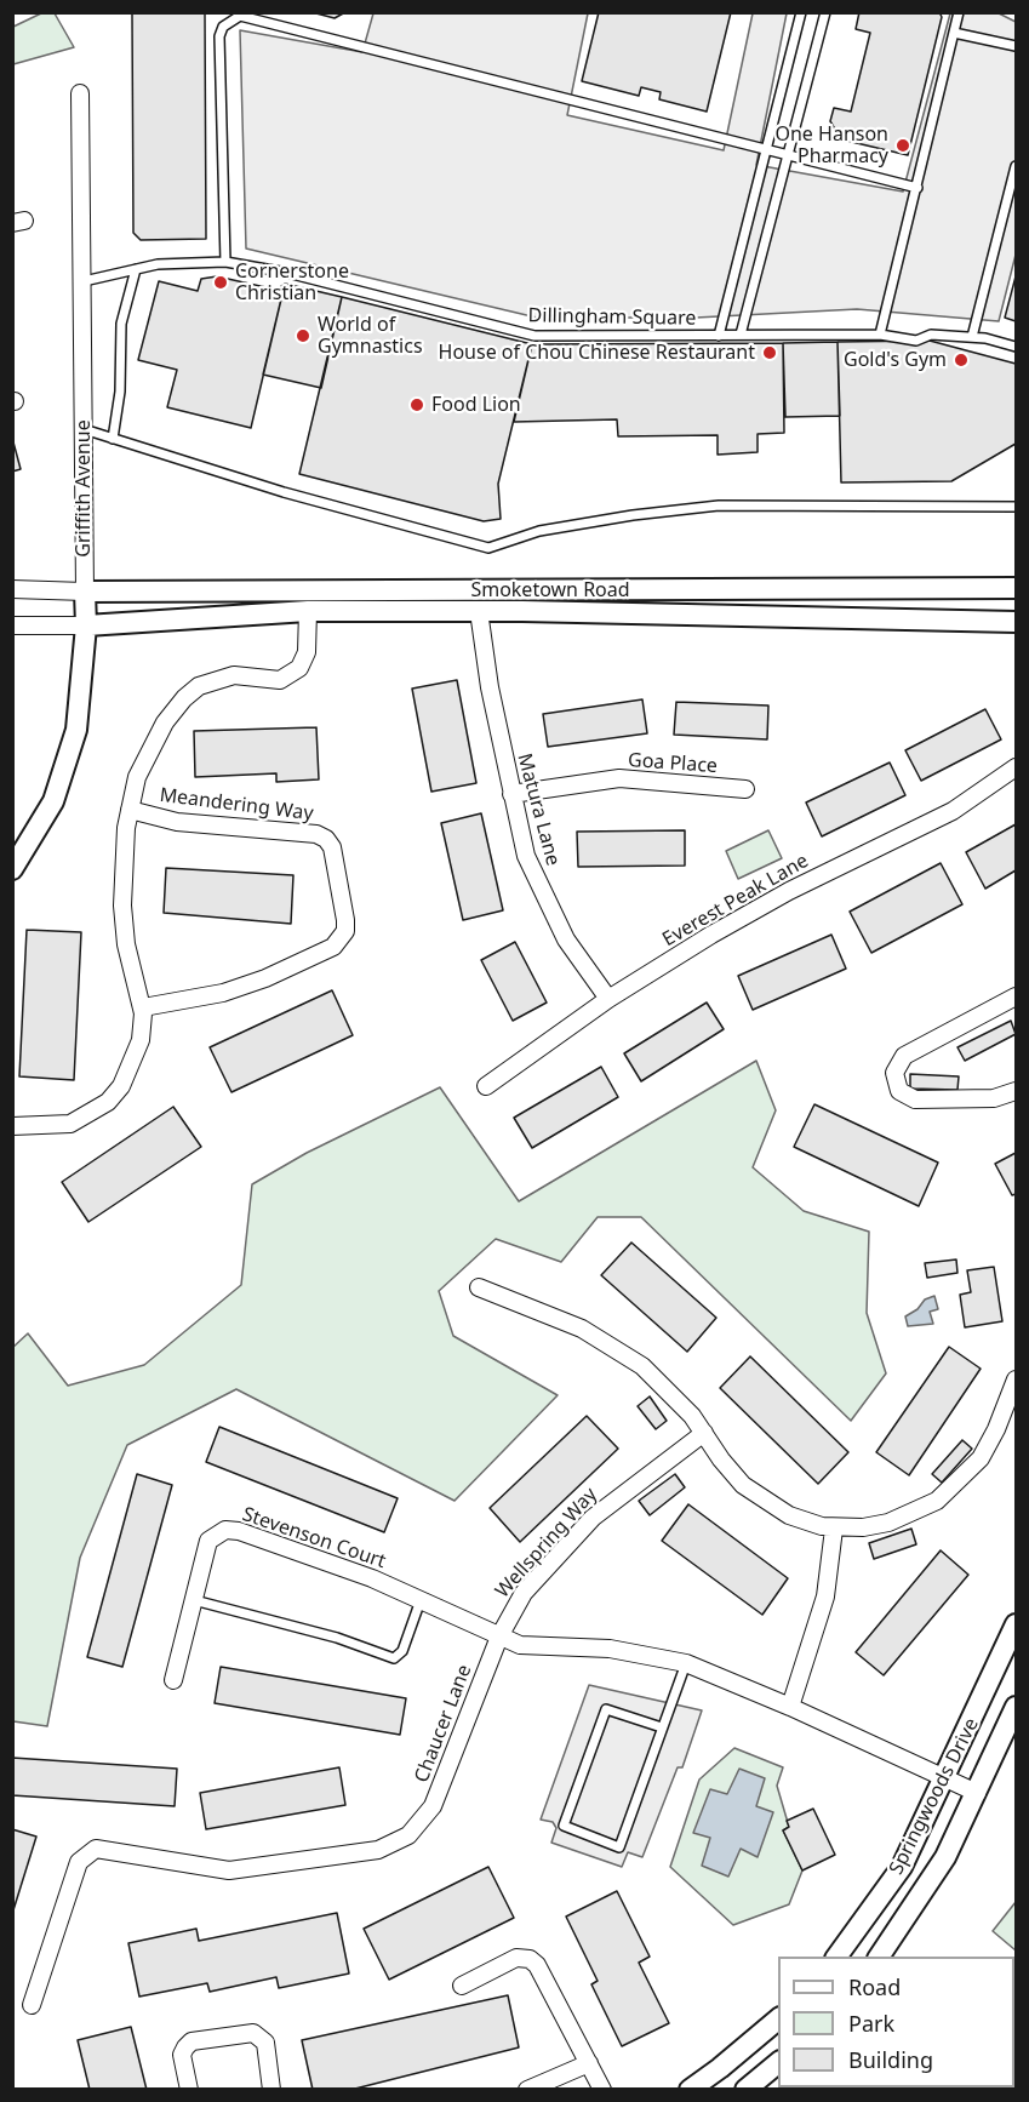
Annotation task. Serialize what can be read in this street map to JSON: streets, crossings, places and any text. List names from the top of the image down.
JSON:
{
  "streets": {
    "street": [
      "Griffith Avenue",
      "Smoketown Road",
      "Goa Place",
      "Meandering Way",
      "Matura Lane",
      "Everest Peak Lane",
      "Stevenson Court",
      "Wellspring Way",
      "Chaucer Lane",
      "Springwoods Drive"
    ],
    "lane": ["Dillingham Square"]
  },
  "crossings": [
    ["Dillingham Square", "Griffith Avenue"],
    ["Griffith Avenue", "Smoketown Road"],
    ["Smoketown Road", "Matura Lane"],
    ["Goa Place", "Matura Lane"],
    ["Matura Lane", "Everest Peak Lane"],
    ["Stevenson Court", "Wellspring Way"],
    ["Stevenson Court", "Chaucer Lane"],
    ["Wellspring Way", "Chaucer Lane"]
  ],
  "places": [
    "One Hanson Pharmacy",
    "Cornerstone Christian",
    "World of Gymnastics",
    "House of Chou Chinese Restaurant",
    "Gold's Gym",
    "Food Lion"
  ],
  "legend": ["Road", "Park", "Building"]
}
